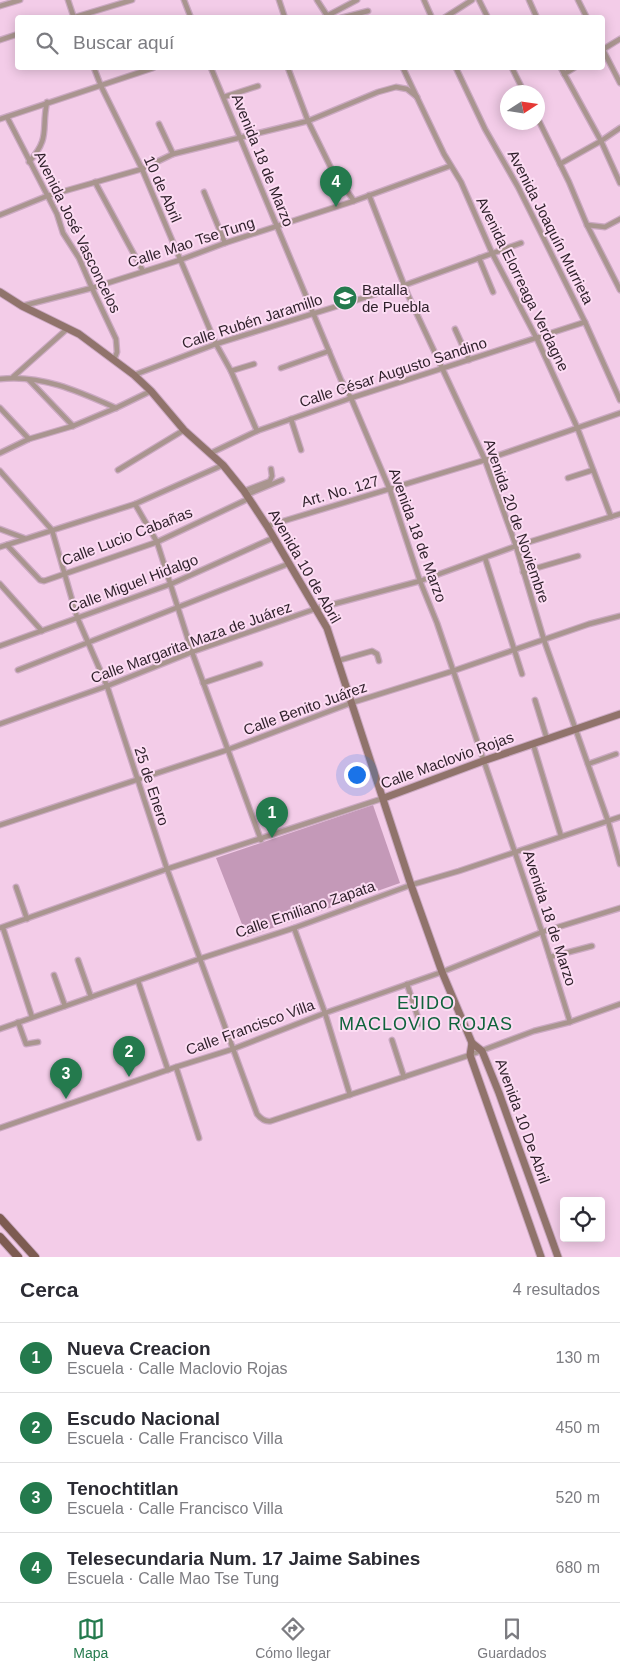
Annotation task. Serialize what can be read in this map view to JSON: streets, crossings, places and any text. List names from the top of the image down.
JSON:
{
  "streets": {
    "street": [
      "Avenida 18 de Marzo",
      "10 de Abril",
      "Avenida Joaquín Murrieta",
      "Avenida José Vasconcelos",
      "Calle Mao Tse Tung",
      "Avenida Elorreaga Verdagne",
      "Calle Rubén Jaramillo",
      "Calle César Augusto Sandino",
      "Art. No. 127",
      "Avenida 20 de Noviembre",
      "Calle Lucio Cabañas",
      "Avenida 10 de Abril",
      "Calle Miguel Hidalgo",
      "Calle Margarita Maza de Juárez",
      "Calle Benito Juárez",
      "Calle Maclovio Rojas",
      "25 de Enero",
      "Calle Emiliano Zapata",
      "Calle Francisco Villa",
      "Avenida 10 De Abril"
    ]
  },
  "crossings": [
    ["Avenida 18 de Marzo", "Calle Mao Tse Tung"],
    ["Avenida 18 de Marzo", "Calle Rubén Jaramillo"],
    ["Avenida 18 de Marzo", "Calle César Augusto Sandino"],
    ["Avenida 18 de Marzo", "Art. No. 127"],
    ["Avenida 18 de Marzo", "Calle Margarita Maza de Juárez"],
    ["Avenida 18 de Marzo", "Calle Benito Juárez"],
    ["Avenida 18 de Marzo", "Calle Maclovio Rojas"],
    ["Avenida 18 de Marzo", "Calle Emiliano Zapata"],
    ["Avenida 18 de Marzo", "Calle Francisco Villa"],
    ["10 de Abril", "Calle Mao Tse Tung"],
    ["10 de Abril", "Calle Rubén Jaramillo"],
    ["10 de Abril", "Calle César Augusto Sandino"],
    ["Avenida Joaquín Murrieta", "Calle César Augusto Sandino"],
    ["Avenida José Vasconcelos", "Calle Mao Tse Tung"],
    ["Avenida José Vasconcelos", "Avenida 10 de Abril"],
    ["Calle Mao Tse Tung", "Avenida Elorreaga Verdagne"],
    ["Calle Mao Tse Tung", "Avenida 20 de Noviembre"],
    ["Calle Mao Tse Tung", "Avenida 10 de Abril"],
    ["Avenida Elorreaga Verdagne", "Calle Rubén Jaramillo"],
    ["Avenida Elorreaga Verdagne", "Calle César Augusto Sandino"],
    ["Avenida Elorreaga Verdagne", "Art. No. 127"],
    ["Avenida Elorreaga Verdagne", "Calle Margarita Maza de Juárez"],
    ["Calle Rubén Jaramillo", "Avenida 20 de Noviembre"],
    ["Calle Rubén Jaramillo", "Avenida 10 de Abril"],
    ["Calle César Augusto Sandino", "Avenida 20 de Noviembre"],
    ["Calle César Augusto Sandino", "Avenida 10 de Abril"],
    ["Art. No. 127", "Avenida 20 de Noviembre"],
    ["Art. No. 127", "Avenida 10 de Abril"],
    ["Avenida 20 de Noviembre", "Calle Margarita Maza de Juárez"],
    ["Avenida 20 de Noviembre", "Calle Benito Juárez"],
    ["Avenida 20 de Noviembre", "Calle Maclovio Rojas"],
    ["Avenida 20 de Noviembre", "Calle Emiliano Zapata"],
    ["Calle Lucio Cabañas", "Avenida 10 de Abril"],
    ["Calle Lucio Cabañas", "25 de Enero"],
    ["Avenida 10 de Abril", "Calle Miguel Hidalgo"],
    ["Avenida 10 de Abril", "Calle Margarita Maza de Juárez"],
    ["Avenida 10 de Abril", "Calle Benito Juárez"],
    ["Avenida 10 de Abril", "Calle Maclovio Rojas"],
    ["Avenida 10 de Abril", "Calle Emiliano Zapata"],
    ["Avenida 10 de Abril", "Calle Francisco Villa"],
    ["Calle Miguel Hidalgo", "25 de Enero"],
    ["Calle Margarita Maza de Juárez", "25 de Enero"],
    ["Calle Benito Juárez", "25 de Enero"],
    ["Calle Maclovio Rojas", "25 de Enero"],
    ["25 de Enero", "Calle Emiliano Zapata"],
    ["25 de Enero", "Calle Francisco Villa"]
  ],
  "districts": ["EJIDO MACLOVIO ROJAS"],
  "places": {
    "school or university": ["Batalla de Puebla"]
  },
  "north": "right",
  "page": {
    "search": "Buscar aquí",
    "pins": [
      "4",
      "1",
      "2",
      "3"
    ],
    "heading": ["Cerca", "4 resultados"],
    "list": [
      {
        "mark": "1",
        "name": "Nueva Creacion",
        "note": "Escuela · Calle Maclovio Rojas",
        "value": "130 m"
      },
      {
        "mark": "2",
        "name": "Escudo Nacional",
        "note": "Escuela · Calle Francisco Villa",
        "value": "450 m"
      },
      {
        "mark": "3",
        "name": "Tenochtitlan",
        "note": "Escuela · Calle Francisco Villa",
        "value": "520 m"
      },
      {
        "mark": "4",
        "name": "Telesecundaria Num. 17 Jaime Sabines",
        "note": "Escuela · Calle Mao Tse Tung",
        "value": "680 m"
      }
    ],
    "nav": ["Mapa", "Cómo llegar", "Guardados"]
  }
}
